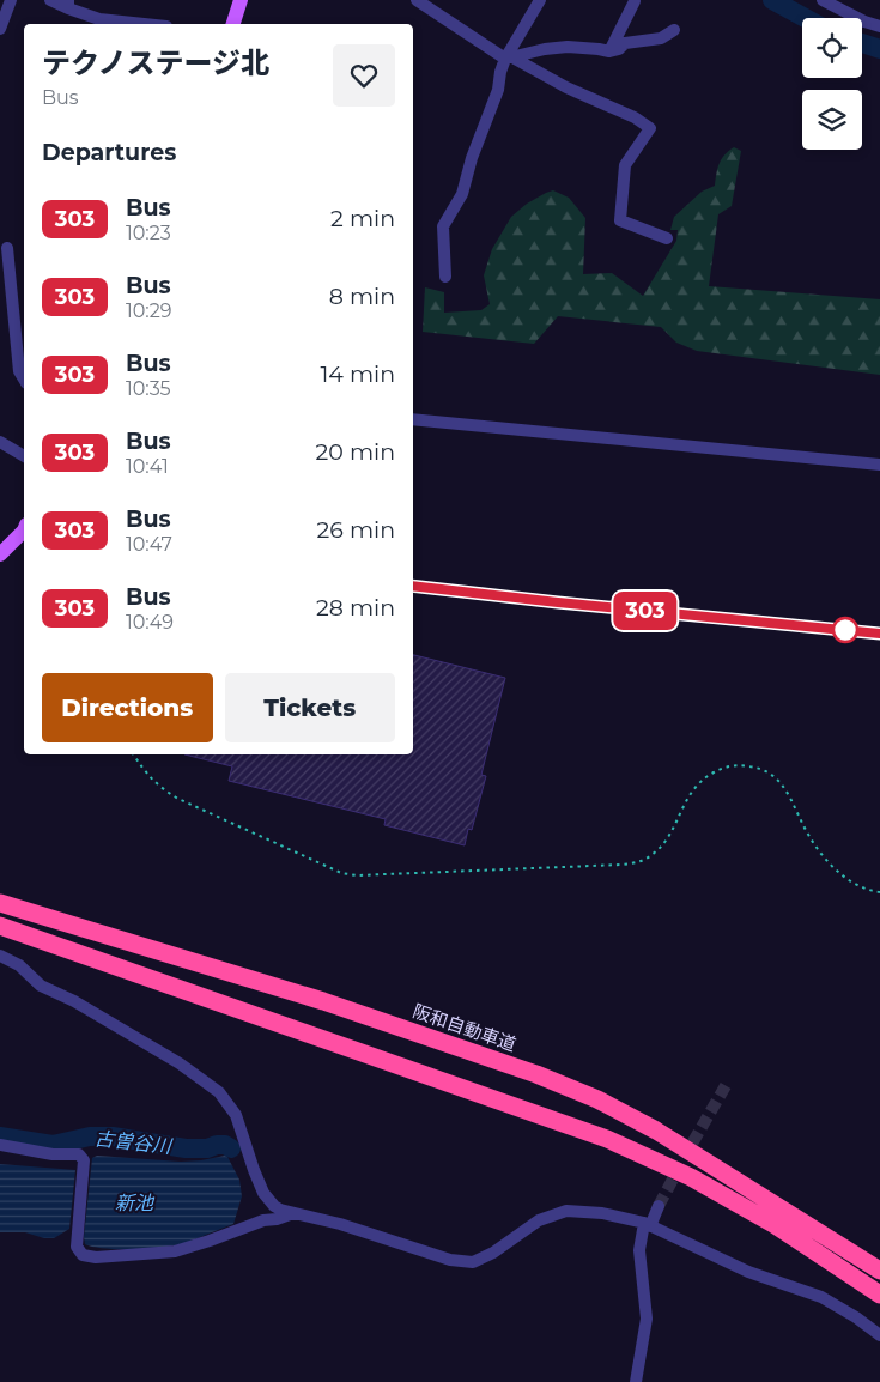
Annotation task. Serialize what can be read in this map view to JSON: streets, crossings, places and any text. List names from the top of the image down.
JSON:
{
  "streets": {
    "highway": ["阪和自動車道"]
  },
  "water": ["古曽谷川", "新池"],
  "lines": ["bus line 303"],
  "page": {
    "on_map": "303",
    "heading": [
      ["テクノステージ北", "Bus"],
      "Departures"
    ],
    "list": [
      {
        "mark": "303",
        "name": "Bus",
        "note": "10:23",
        "value": "2 min"
      },
      {
        "mark": "303",
        "name": "Bus",
        "note": "10:29",
        "value": "8 min"
      },
      {
        "mark": "303",
        "name": "Bus",
        "note": "10:35",
        "value": "14 min"
      },
      {
        "mark": "303",
        "name": "Bus",
        "note": "10:41",
        "value": "20 min"
      },
      {
        "mark": "303",
        "name": "Bus",
        "note": "10:47",
        "value": "26 min"
      },
      {
        "mark": "303",
        "name": "Bus",
        "note": "10:49",
        "value": "28 min"
      }
    ],
    "buttons": ["Directions", "Tickets"]
  }
}
